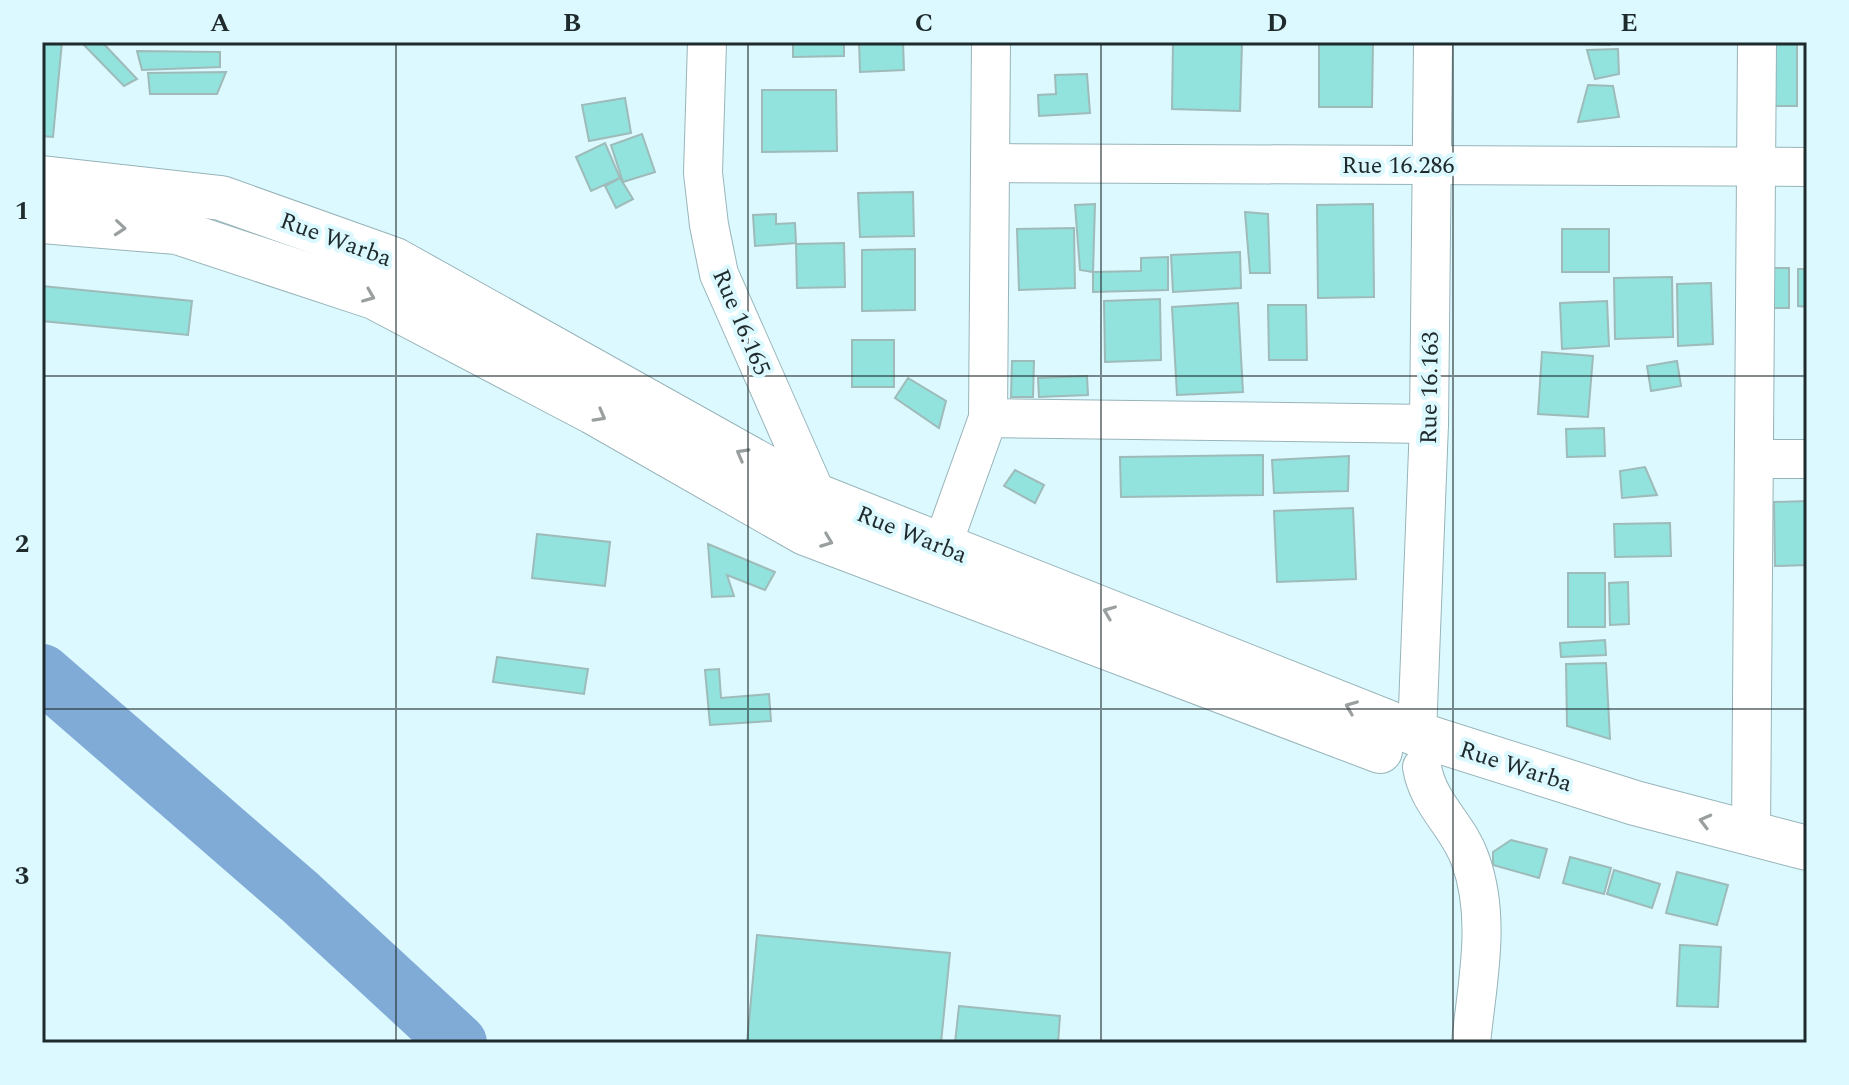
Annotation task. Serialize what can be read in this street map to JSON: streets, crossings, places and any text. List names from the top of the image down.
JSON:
{
  "streets": {
    "main road": ["Rue Warba"],
    "street": ["Rue 16.286", "Rue 16.165", "Rue 16.163"]
  },
  "crossings": [
    ["Rue 16.286", "Rue 16.163"],
    ["Rue Warba", "Rue 16.165"],
    ["Rue Warba", "Rue 16.163"]
  ],
  "grid": {
    "columns": [
      "A",
      "B",
      "C",
      "D",
      "E"
    ],
    "rows": ["1", "2", "3"]
  }
}
